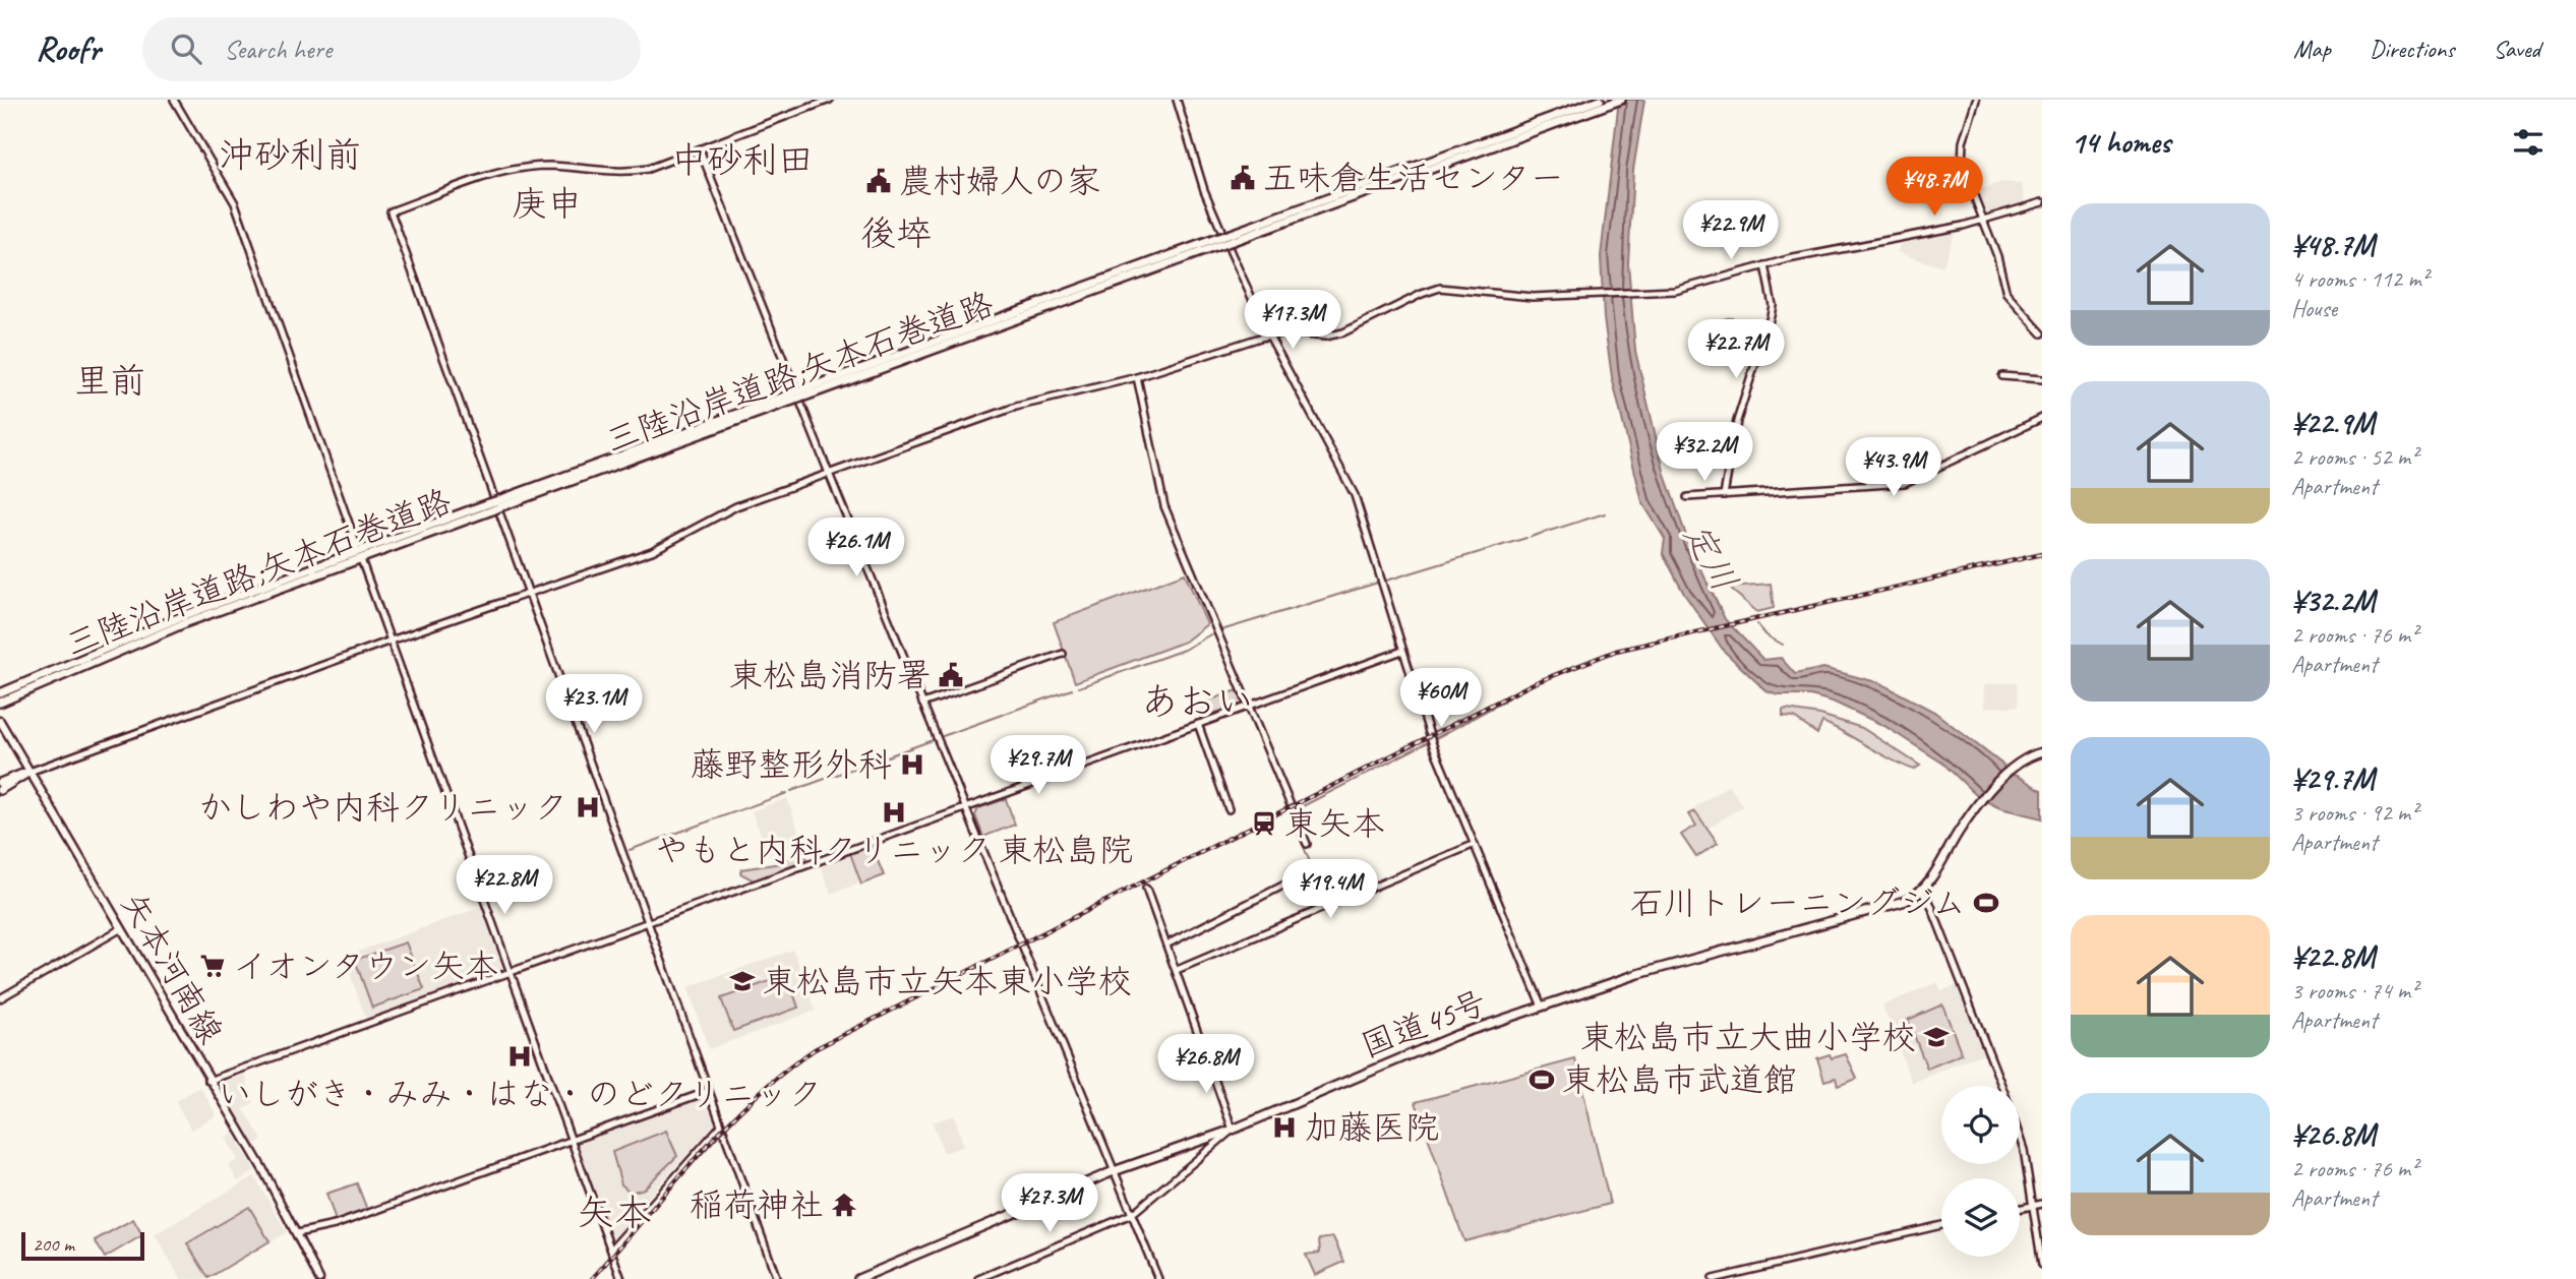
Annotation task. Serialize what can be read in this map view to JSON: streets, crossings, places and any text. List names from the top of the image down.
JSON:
{
  "streets": {
    "highway": ["三陸沿岸道路;矢本石巻道路", "国道45号"],
    "main road": ["矢本河南線"]
  },
  "districts": [
    "沖砂利前",
    "中砂利田",
    "庚申",
    "後埣",
    "里前",
    "あおい",
    "矢本"
  ],
  "water": ["定川"],
  "places": {
    "public building": ["五味倉生活センター", "農村婦人の家", "東松島消防署"],
    "hospital": [
      "藤野整形外科",
      "かしわや内科クリニック",
      "やもと内科クリニック 東松島院",
      "いしがき・みみ・はな・のどクリニック",
      "加藤医院"
    ],
    "station": ["東矢本"],
    "sports": ["石川トレーニングジム", "東松島市武道館"],
    "supermarket": ["イオンタウン矢本"],
    "school or university": ["東松島市立矢本東小学校", "東松島市立大曲小学校"],
    "temple": ["稲荷神社"]
  },
  "scale_bar": "200 m",
  "page": {
    "header": "Roofr",
    "search": "Search here",
    "nav": ["Map", "Directions", "Saved"],
    "heading": "14 homes",
    "price": [
      "¥48.7M",
      "¥22.9M",
      "¥17.3M",
      "¥22.7M",
      "¥32.2M",
      "¥43.9M",
      "¥26.1M",
      "¥60M",
      "¥23.1M",
      "¥29.7M",
      "¥22.8M",
      "¥19.4M",
      "¥26.8M",
      "¥27.3M"
    ],
    "list": [
      {
        "name": "¥48.7M",
        "note": "4 rooms · 112 m² · House"
      },
      {
        "name": "¥22.9M",
        "note": "2 rooms · 52 m² · Apartment"
      },
      {
        "name": "¥32.2M",
        "note": "2 rooms · 76 m² · Apartment"
      },
      {
        "name": "¥29.7M",
        "note": "3 rooms · 92 m² · Apartment"
      },
      {
        "name": "¥22.8M",
        "note": "3 rooms · 74 m² · Apartment"
      },
      {
        "name": "¥26.8M",
        "note": "2 rooms · 76 m² · Apartment"
      }
    ],
    "scale": "200 m"
  }
}
